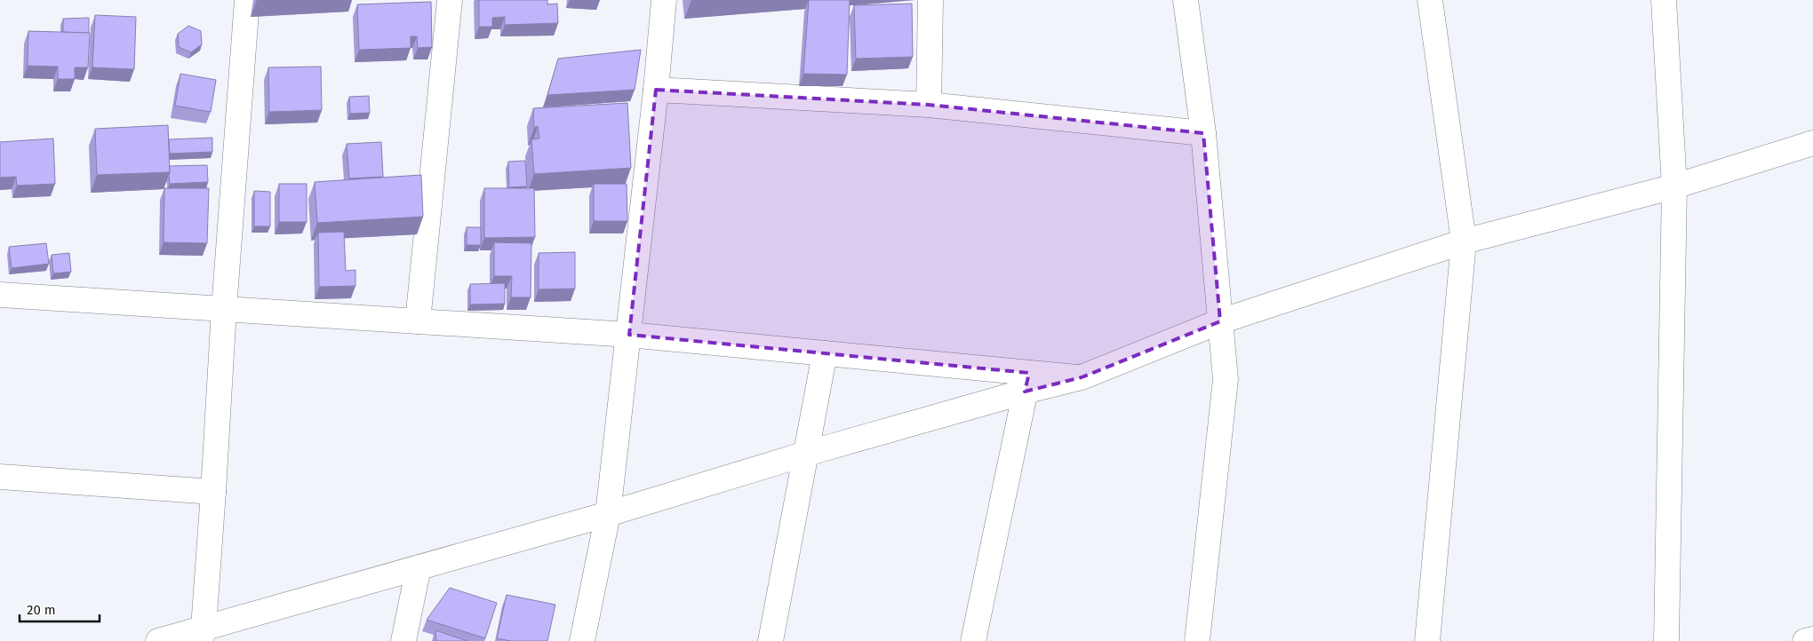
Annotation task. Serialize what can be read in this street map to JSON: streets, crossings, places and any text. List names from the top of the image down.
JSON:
{
  "scale_bar": "20 m"
}
